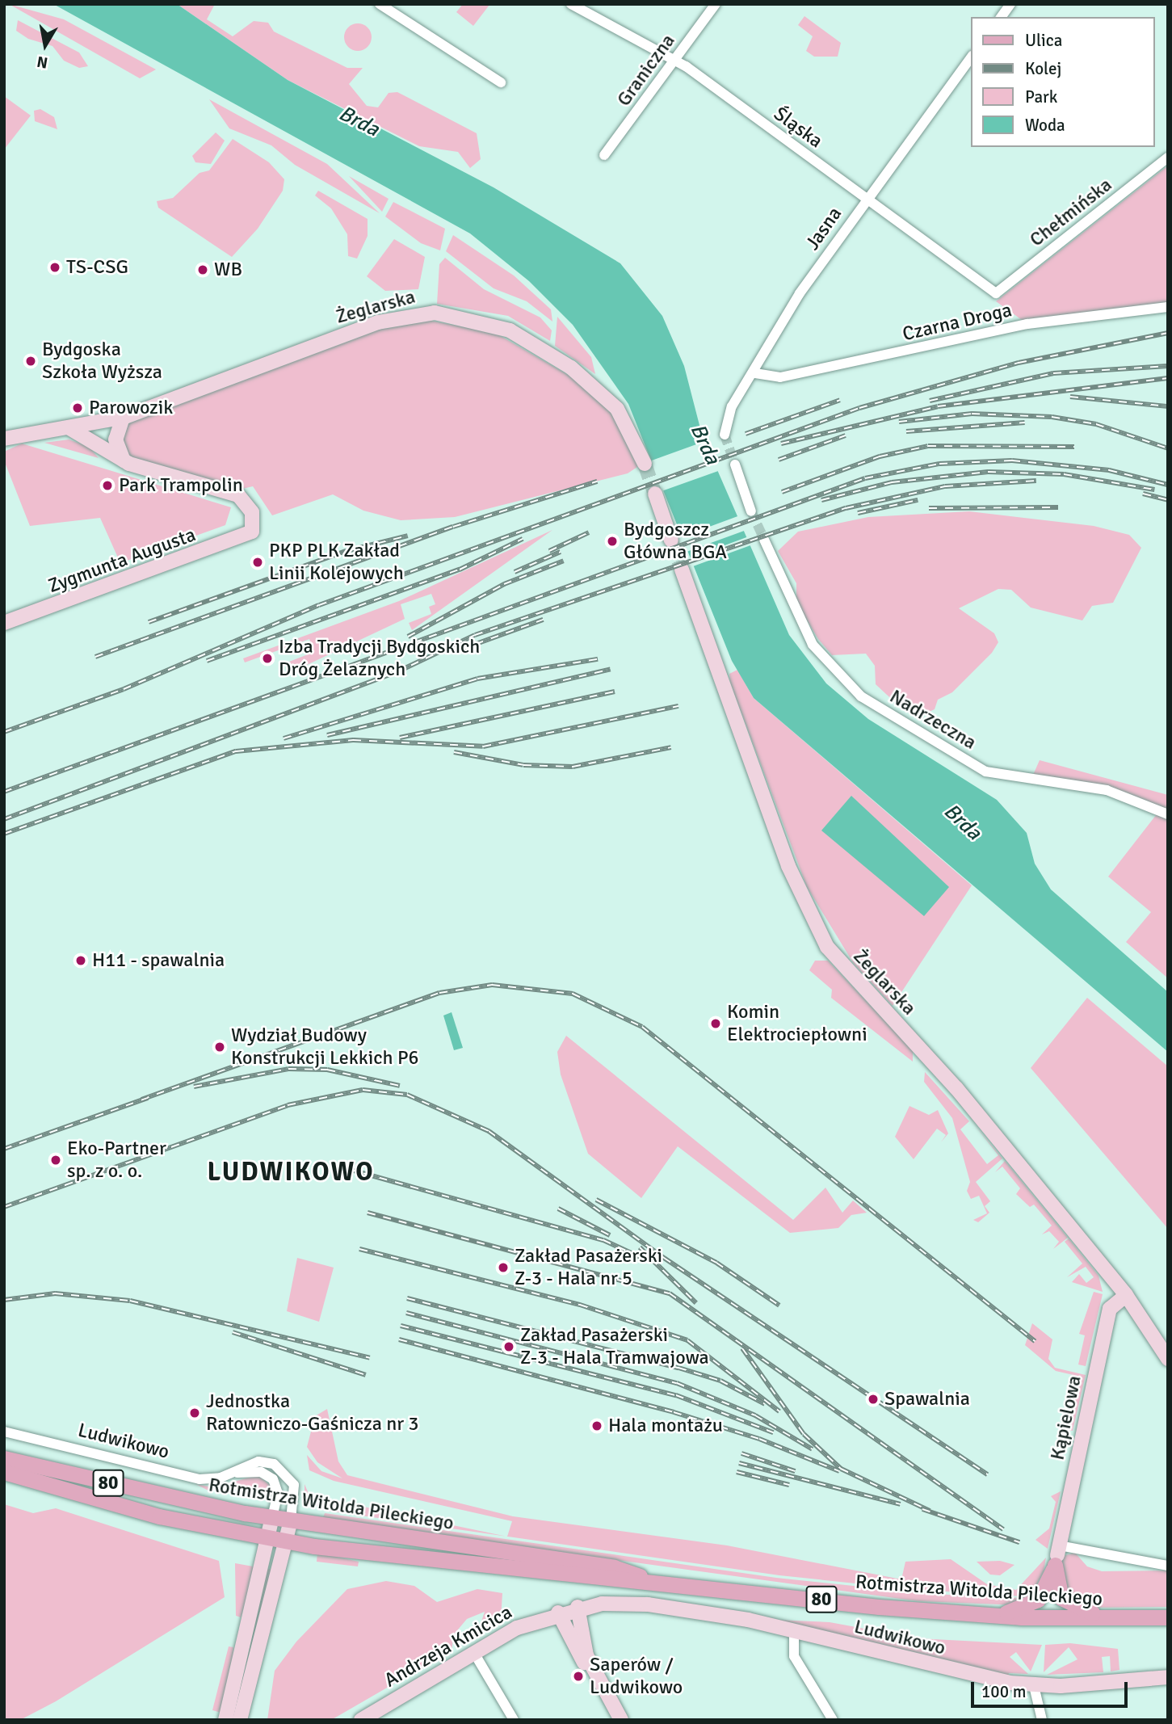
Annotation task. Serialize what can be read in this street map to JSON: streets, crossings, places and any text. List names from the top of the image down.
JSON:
{
  "streets": {
    "main road": ["80", "Rotmistrza Witolda Pileckiego"],
    "street": [
      "Graniczna",
      "Śląska",
      "Chełmińska",
      "Jasna",
      "Żeglarska",
      "Czarna Droga",
      "Zygmunta Augusta",
      "Nadrzeczna",
      "Kąpielowa",
      "Ludwikowo",
      "Andrzeja Kmicica"
    ]
  },
  "crossings": [
    ["Graniczna", "Śląska"],
    ["Śląska", "Chełmińska"],
    ["Śląska", "Jasna"],
    ["Jasna", "Czarna Droga"],
    ["Żeglarska", "Kąpielowa"],
    ["Ludwikowo", "Rotmistrza Witolda Pileckiego"],
    ["Ludwikowo", "Andrzeja Kmicica"]
  ],
  "districts": ["LUDWIKOWO"],
  "water": ["Brda"],
  "places": [
    "TS-CSG",
    "WB",
    "Bydgoska Szkoła Wyższa",
    "Parowozik",
    "Park Trampolin",
    "Bydgoszcz Główna BGA",
    "PKP PLK Zakład Linii Kolejowych",
    "Izba Tradycji Bydgoskich Dróg Żelaznych",
    "H11 - spawalnia",
    "Komin Elektrociepłowni",
    "Wydział Budowy Konstrukcji Lekkich P6",
    "Eko-Partner sp. z o. o.",
    "Zakład Pasażerski Z-3 - Hala nr 5",
    "Zakład Pasażerski Z-3 - Hala Tramwajowa",
    "Spawalnia",
    "Jednostka Ratowniczo-Gaśnicza nr 3",
    "Hala montażu",
    "Saperów / Ludwikowo"
  ],
  "legend": [
    "Ulica",
    "Kolej",
    "Park",
    "Woda"
  ],
  "scale_bar": "100 m",
  "north": "bottom"
}
